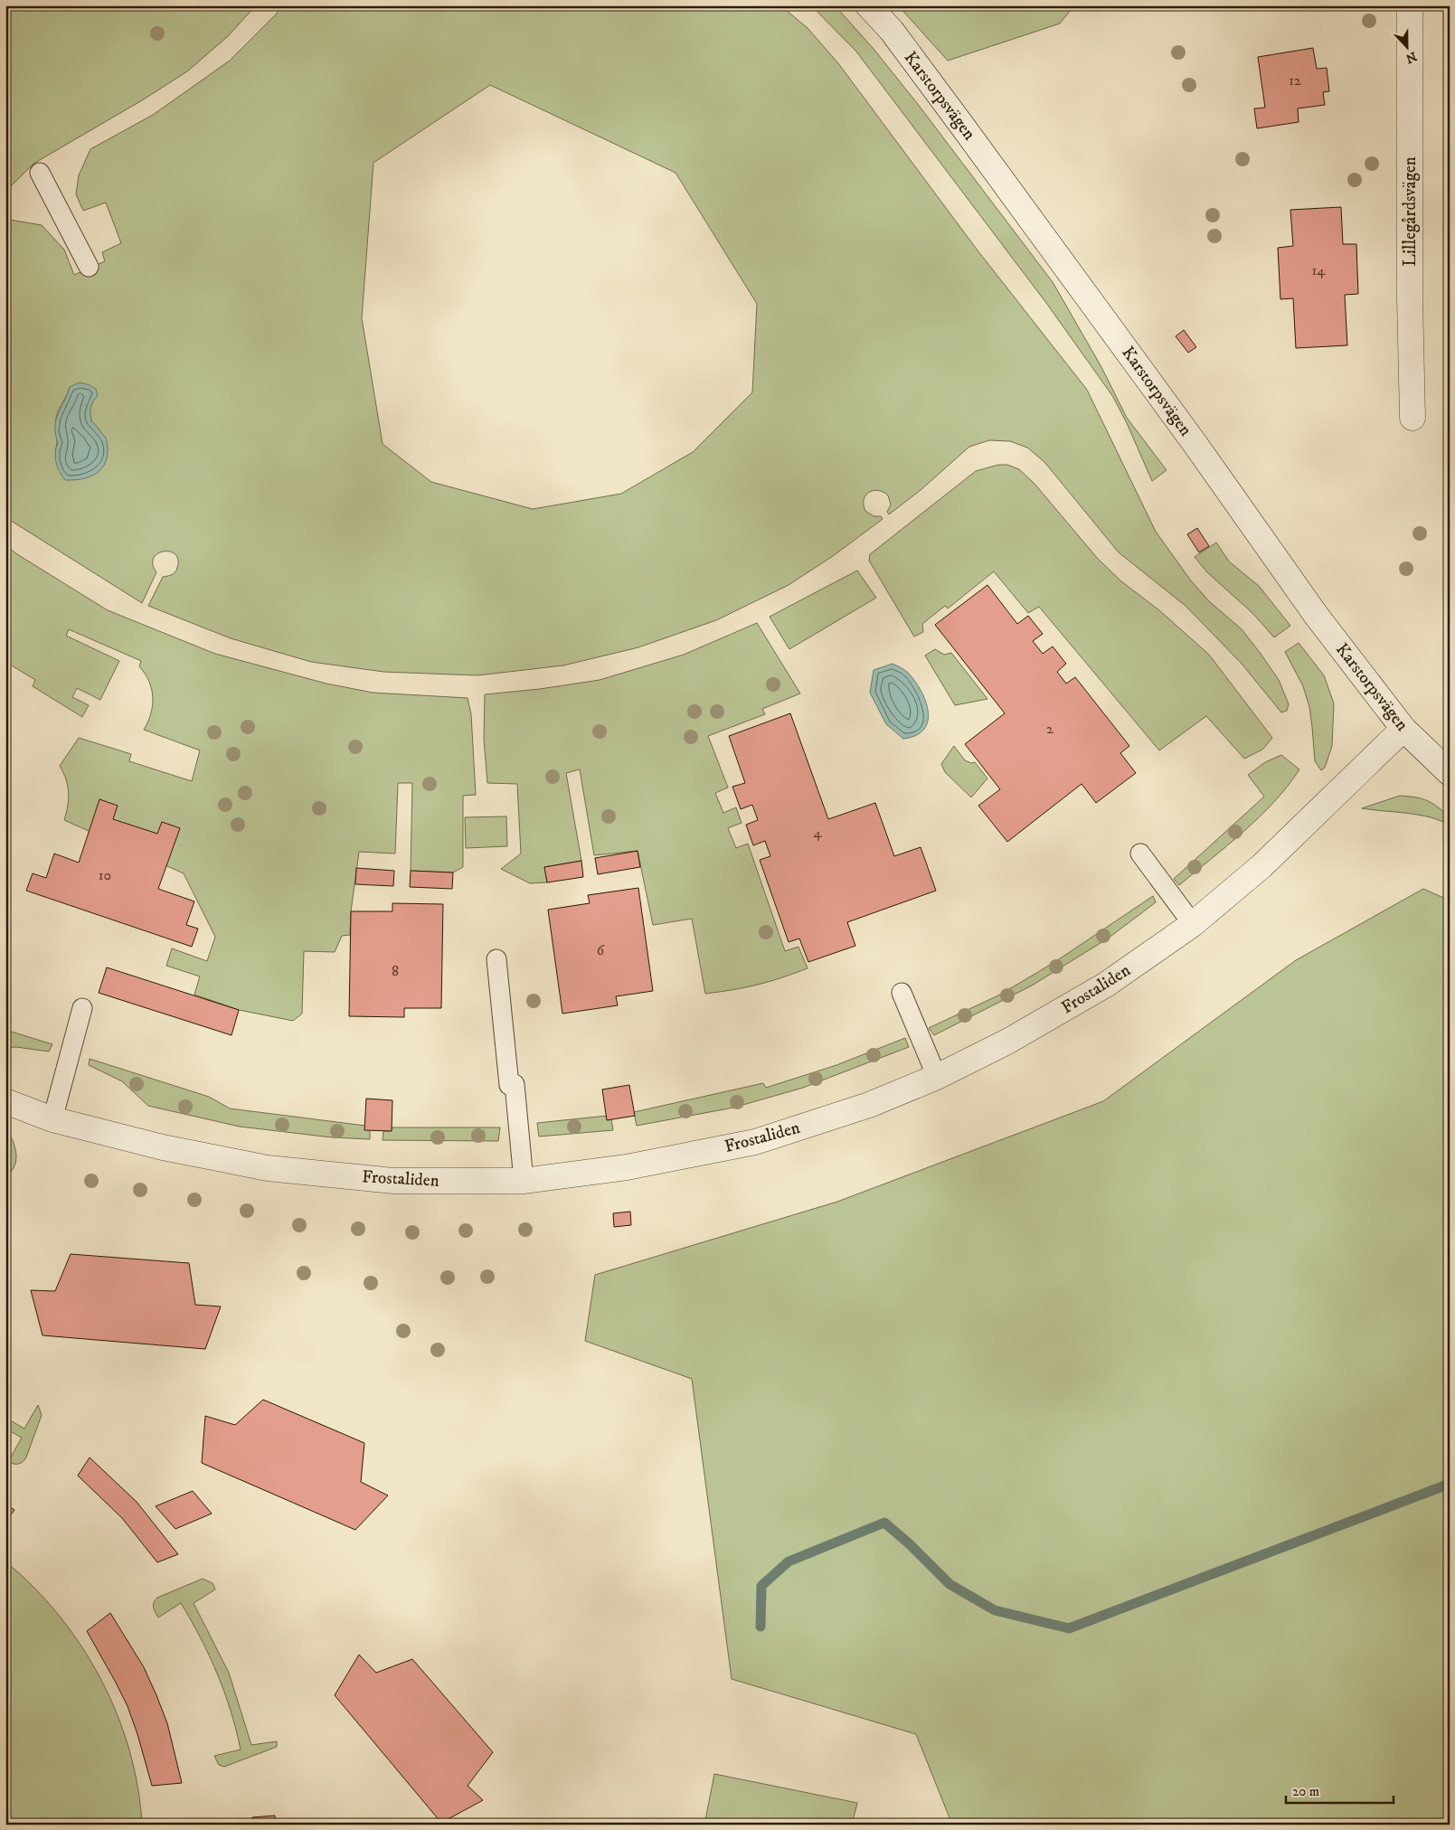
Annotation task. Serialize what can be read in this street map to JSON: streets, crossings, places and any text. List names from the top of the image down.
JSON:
{
  "streets": {
    "street": ["Karstorpsvägen", "Lillegårdsvägen", "Frostaliden"]
  },
  "crossings": [
    ["Karstorpsvägen", "Frostaliden"]
  ],
  "house_numbers": [
    "12",
    "14",
    "2",
    "4",
    "10",
    "6",
    "8"
  ],
  "scale_bar": "20 m",
  "north": "bottom"
}
